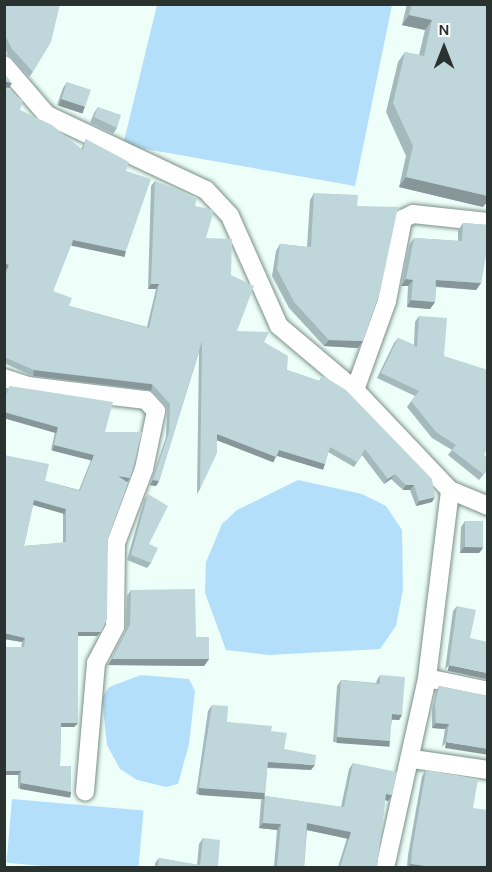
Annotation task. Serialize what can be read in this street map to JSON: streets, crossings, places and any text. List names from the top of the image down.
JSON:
{
  "north": "top"
}
